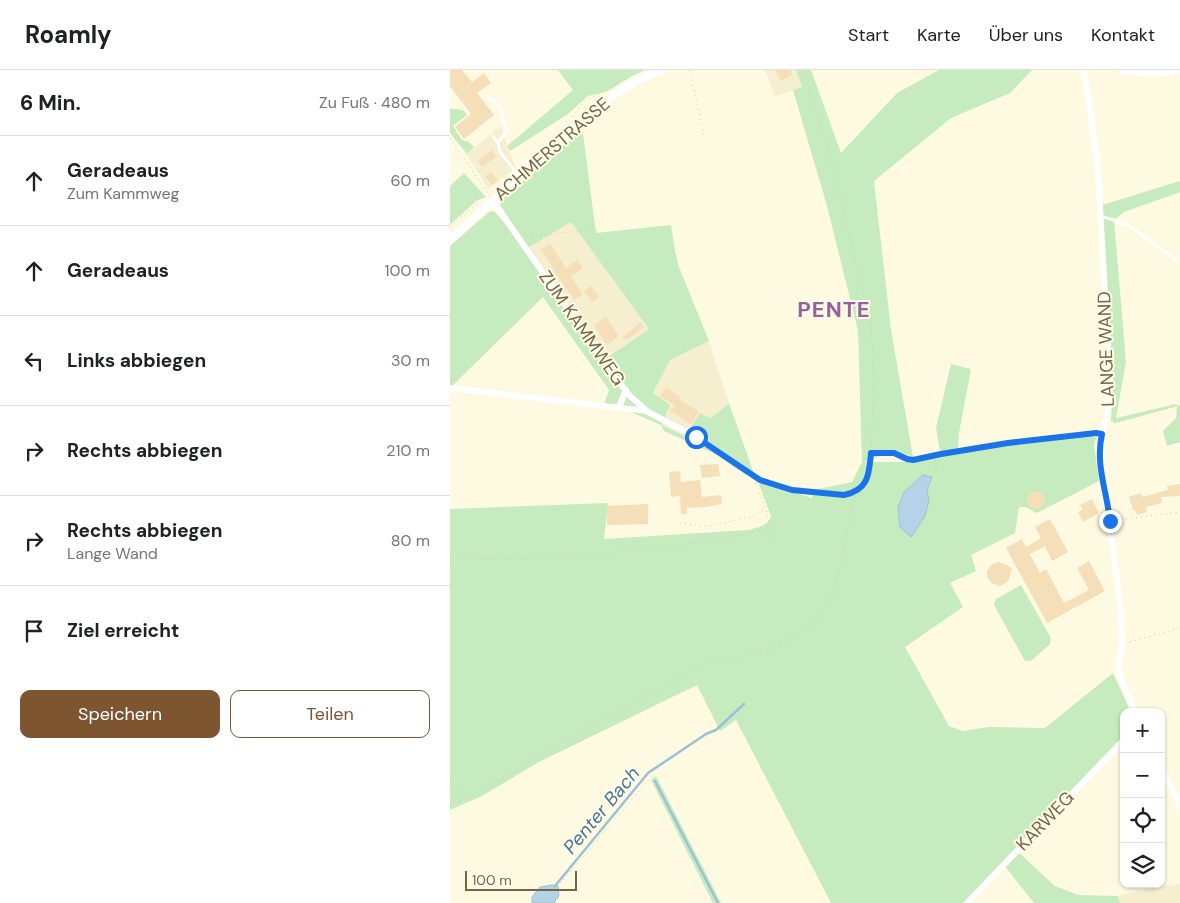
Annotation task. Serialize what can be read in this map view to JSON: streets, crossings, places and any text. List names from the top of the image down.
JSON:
{
  "streets": {
    "street": [
      "ACHMERSTRASSE",
      "ZUM KAMMWEG",
      "LANGE WAND",
      "KARWEG"
    ]
  },
  "crossings": [
    ["ACHMERSTRASSE", "ZUM KAMMWEG"]
  ],
  "districts": ["PENTE"],
  "water": ["Penter Bach"],
  "scale_bar": "100 m",
  "page": {
    "header": "Roamly",
    "nav": [
      "Start",
      "Karte",
      "Über uns",
      "Kontakt"
    ],
    "heading": ["6 Min.", "Zu Fuß · 480 m"],
    "list": [
      ["Geradeaus", "Zum Kammweg", "60 m"],
      ["Geradeaus", "100 m"],
      ["Links abbiegen", "30 m"],
      ["Rechts abbiegen", "210 m"],
      ["Rechts abbiegen", "Lange Wand", "80 m"],
      "Ziel erreicht"
    ],
    "buttons": ["Speichern", "Teilen"],
    "map_buttons": ["+", "−"],
    "scale": "100 m"
  }
}
